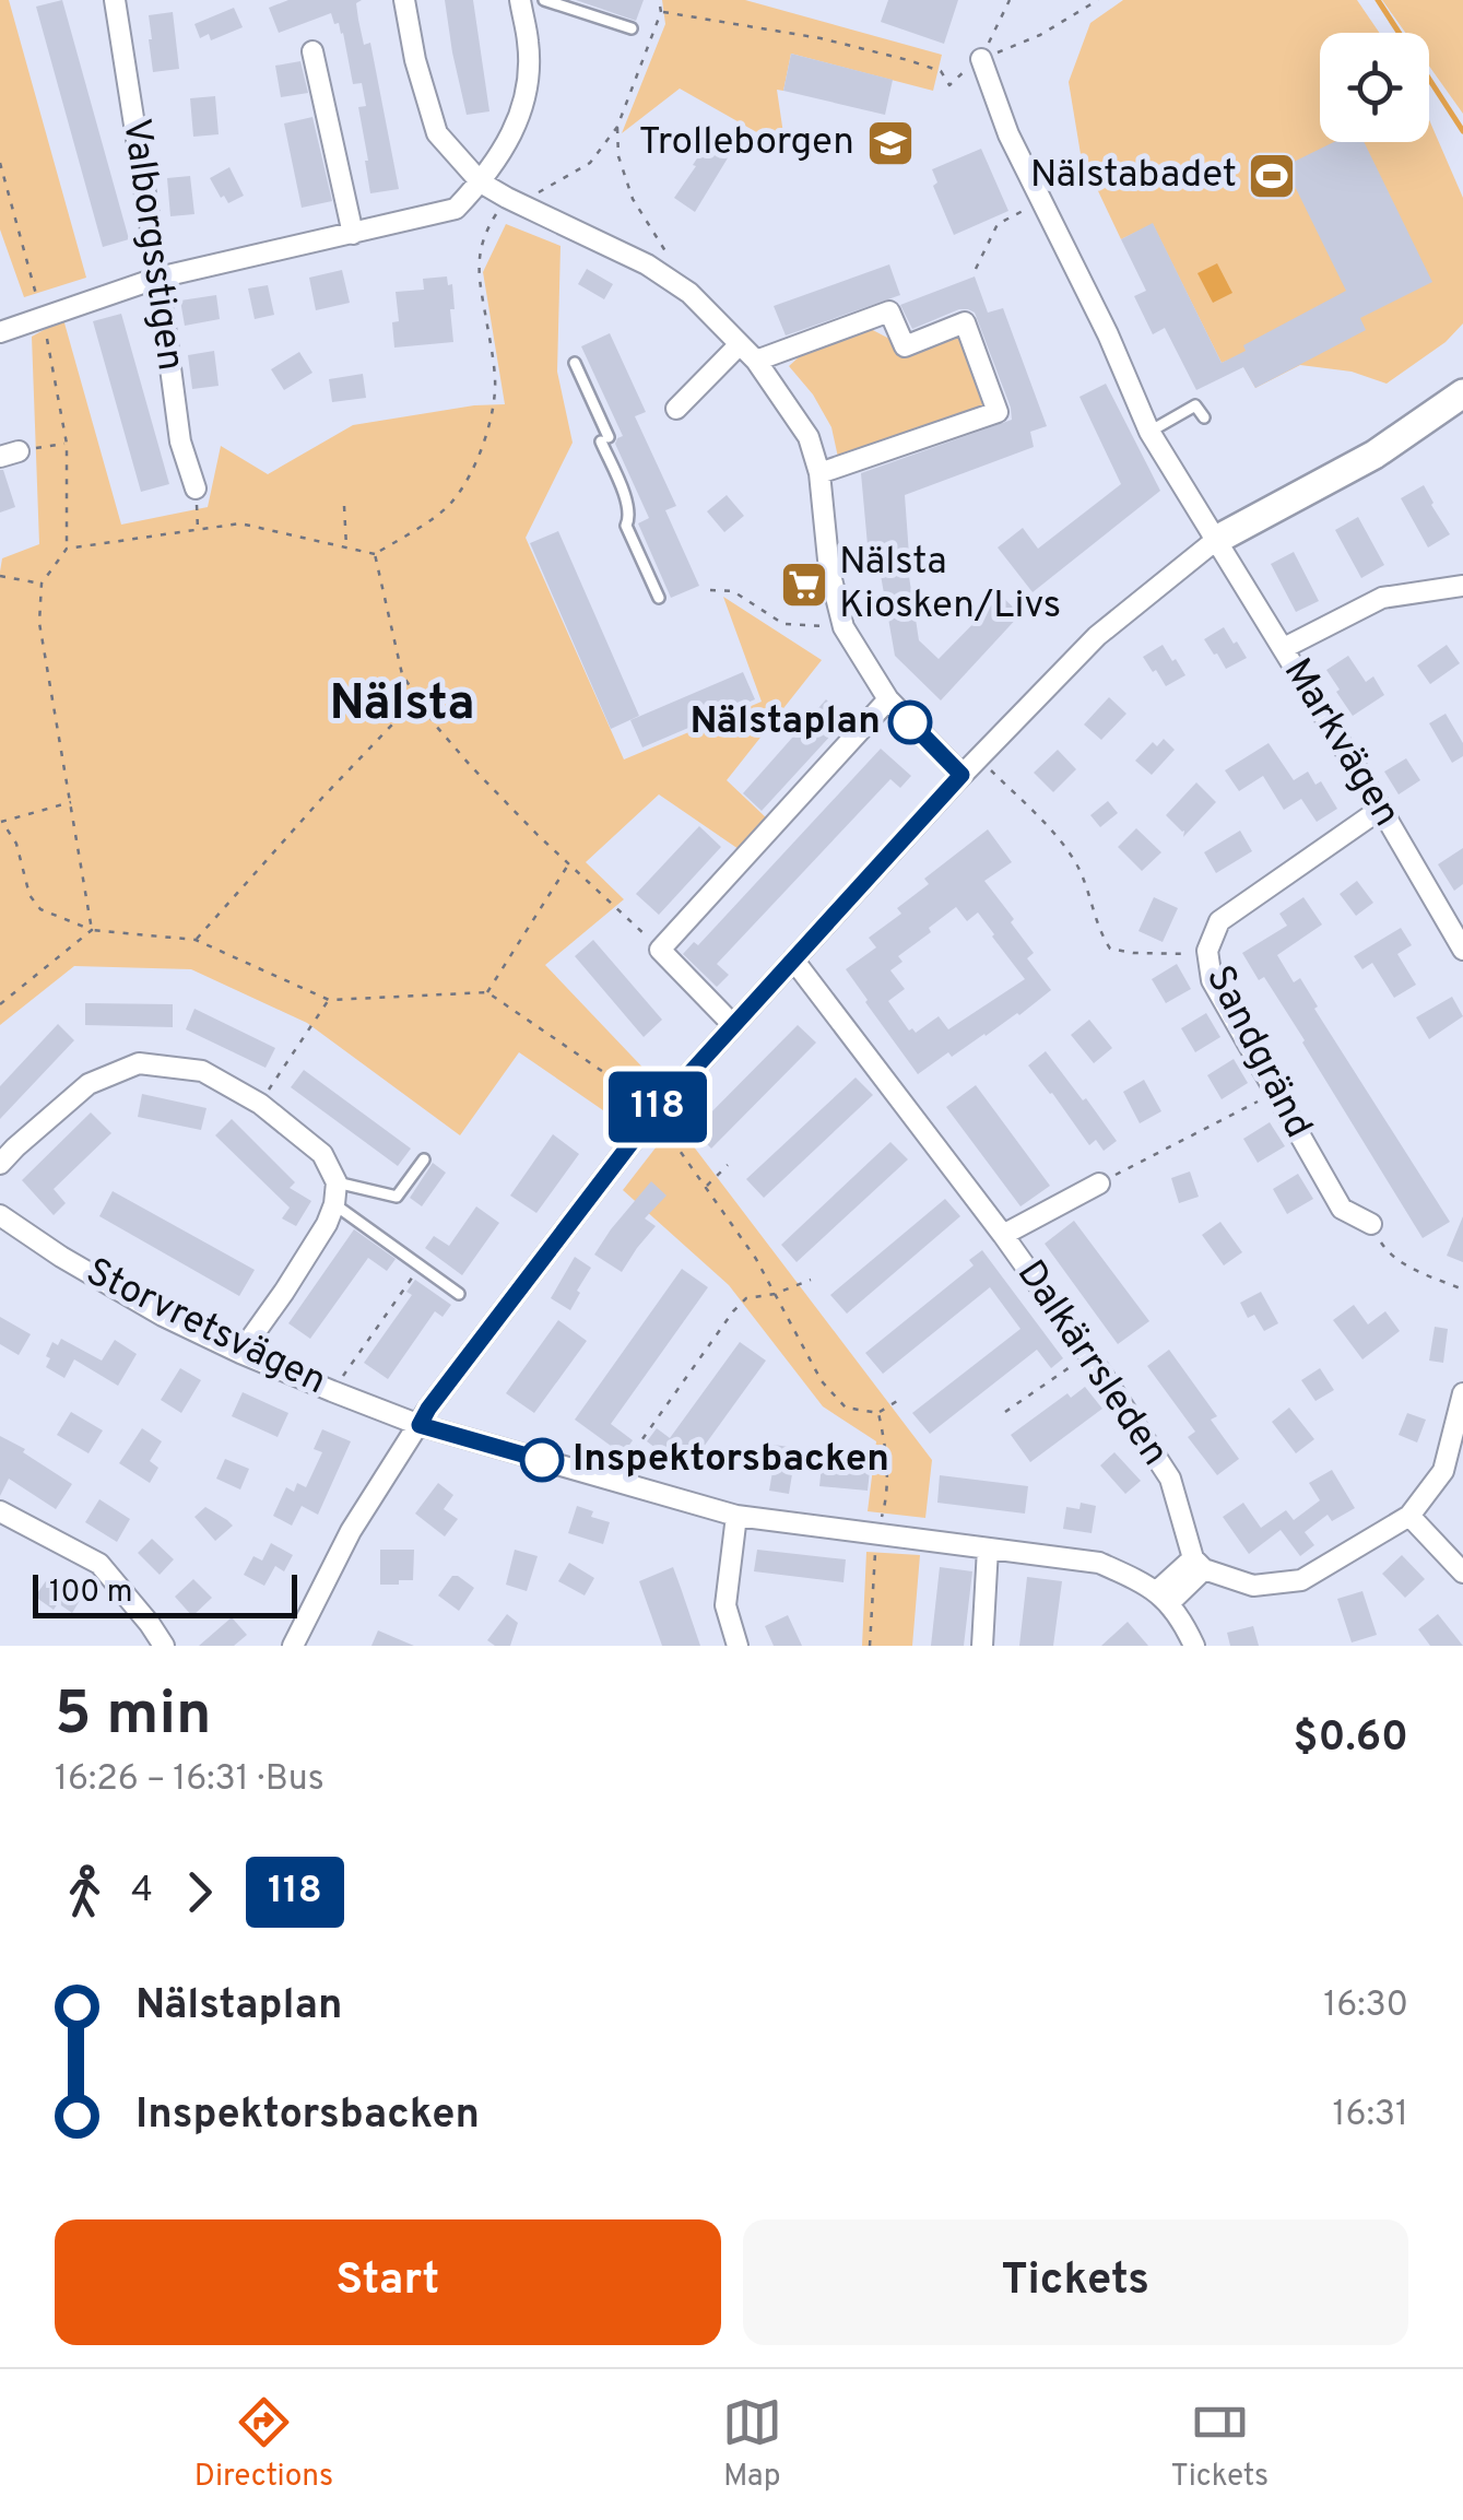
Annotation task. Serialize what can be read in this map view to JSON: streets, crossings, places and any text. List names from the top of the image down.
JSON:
{
  "streets": {
    "street": [
      "Valborgsstigen",
      "Markvägen",
      "Sandgränd",
      "Storvretsvägen",
      "Dalkärrsleden"
    ]
  },
  "crossings": [
    ["Markvägen", "Sandgränd"]
  ],
  "districts": ["Nälsta"],
  "places": {
    "school or university": ["Trolleborgen"],
    "sports": ["Nälstabadet"],
    "supermarket": ["Nälsta Kiosken/Livs"],
    "other": ["Nälstaplan", "Inspektorsbacken"]
  },
  "lines": ["bus line 118"],
  "scale_bar": "100 m",
  "page": {
    "on_map": "118",
    "scale": "100 m",
    "heading": ["5 min", "16:26 – 16:31 · Bus", "$0.60"],
    "legs": ["4", "118"],
    "list": [
      {
        "name": "Nälstaplan",
        "value": "16:30"
      },
      {
        "name": "Inspektorsbacken",
        "value": "16:31"
      }
    ],
    "buttons": ["Start", "Tickets"],
    "tabs": ["Directions", "Map", "Tickets"]
  }
}
